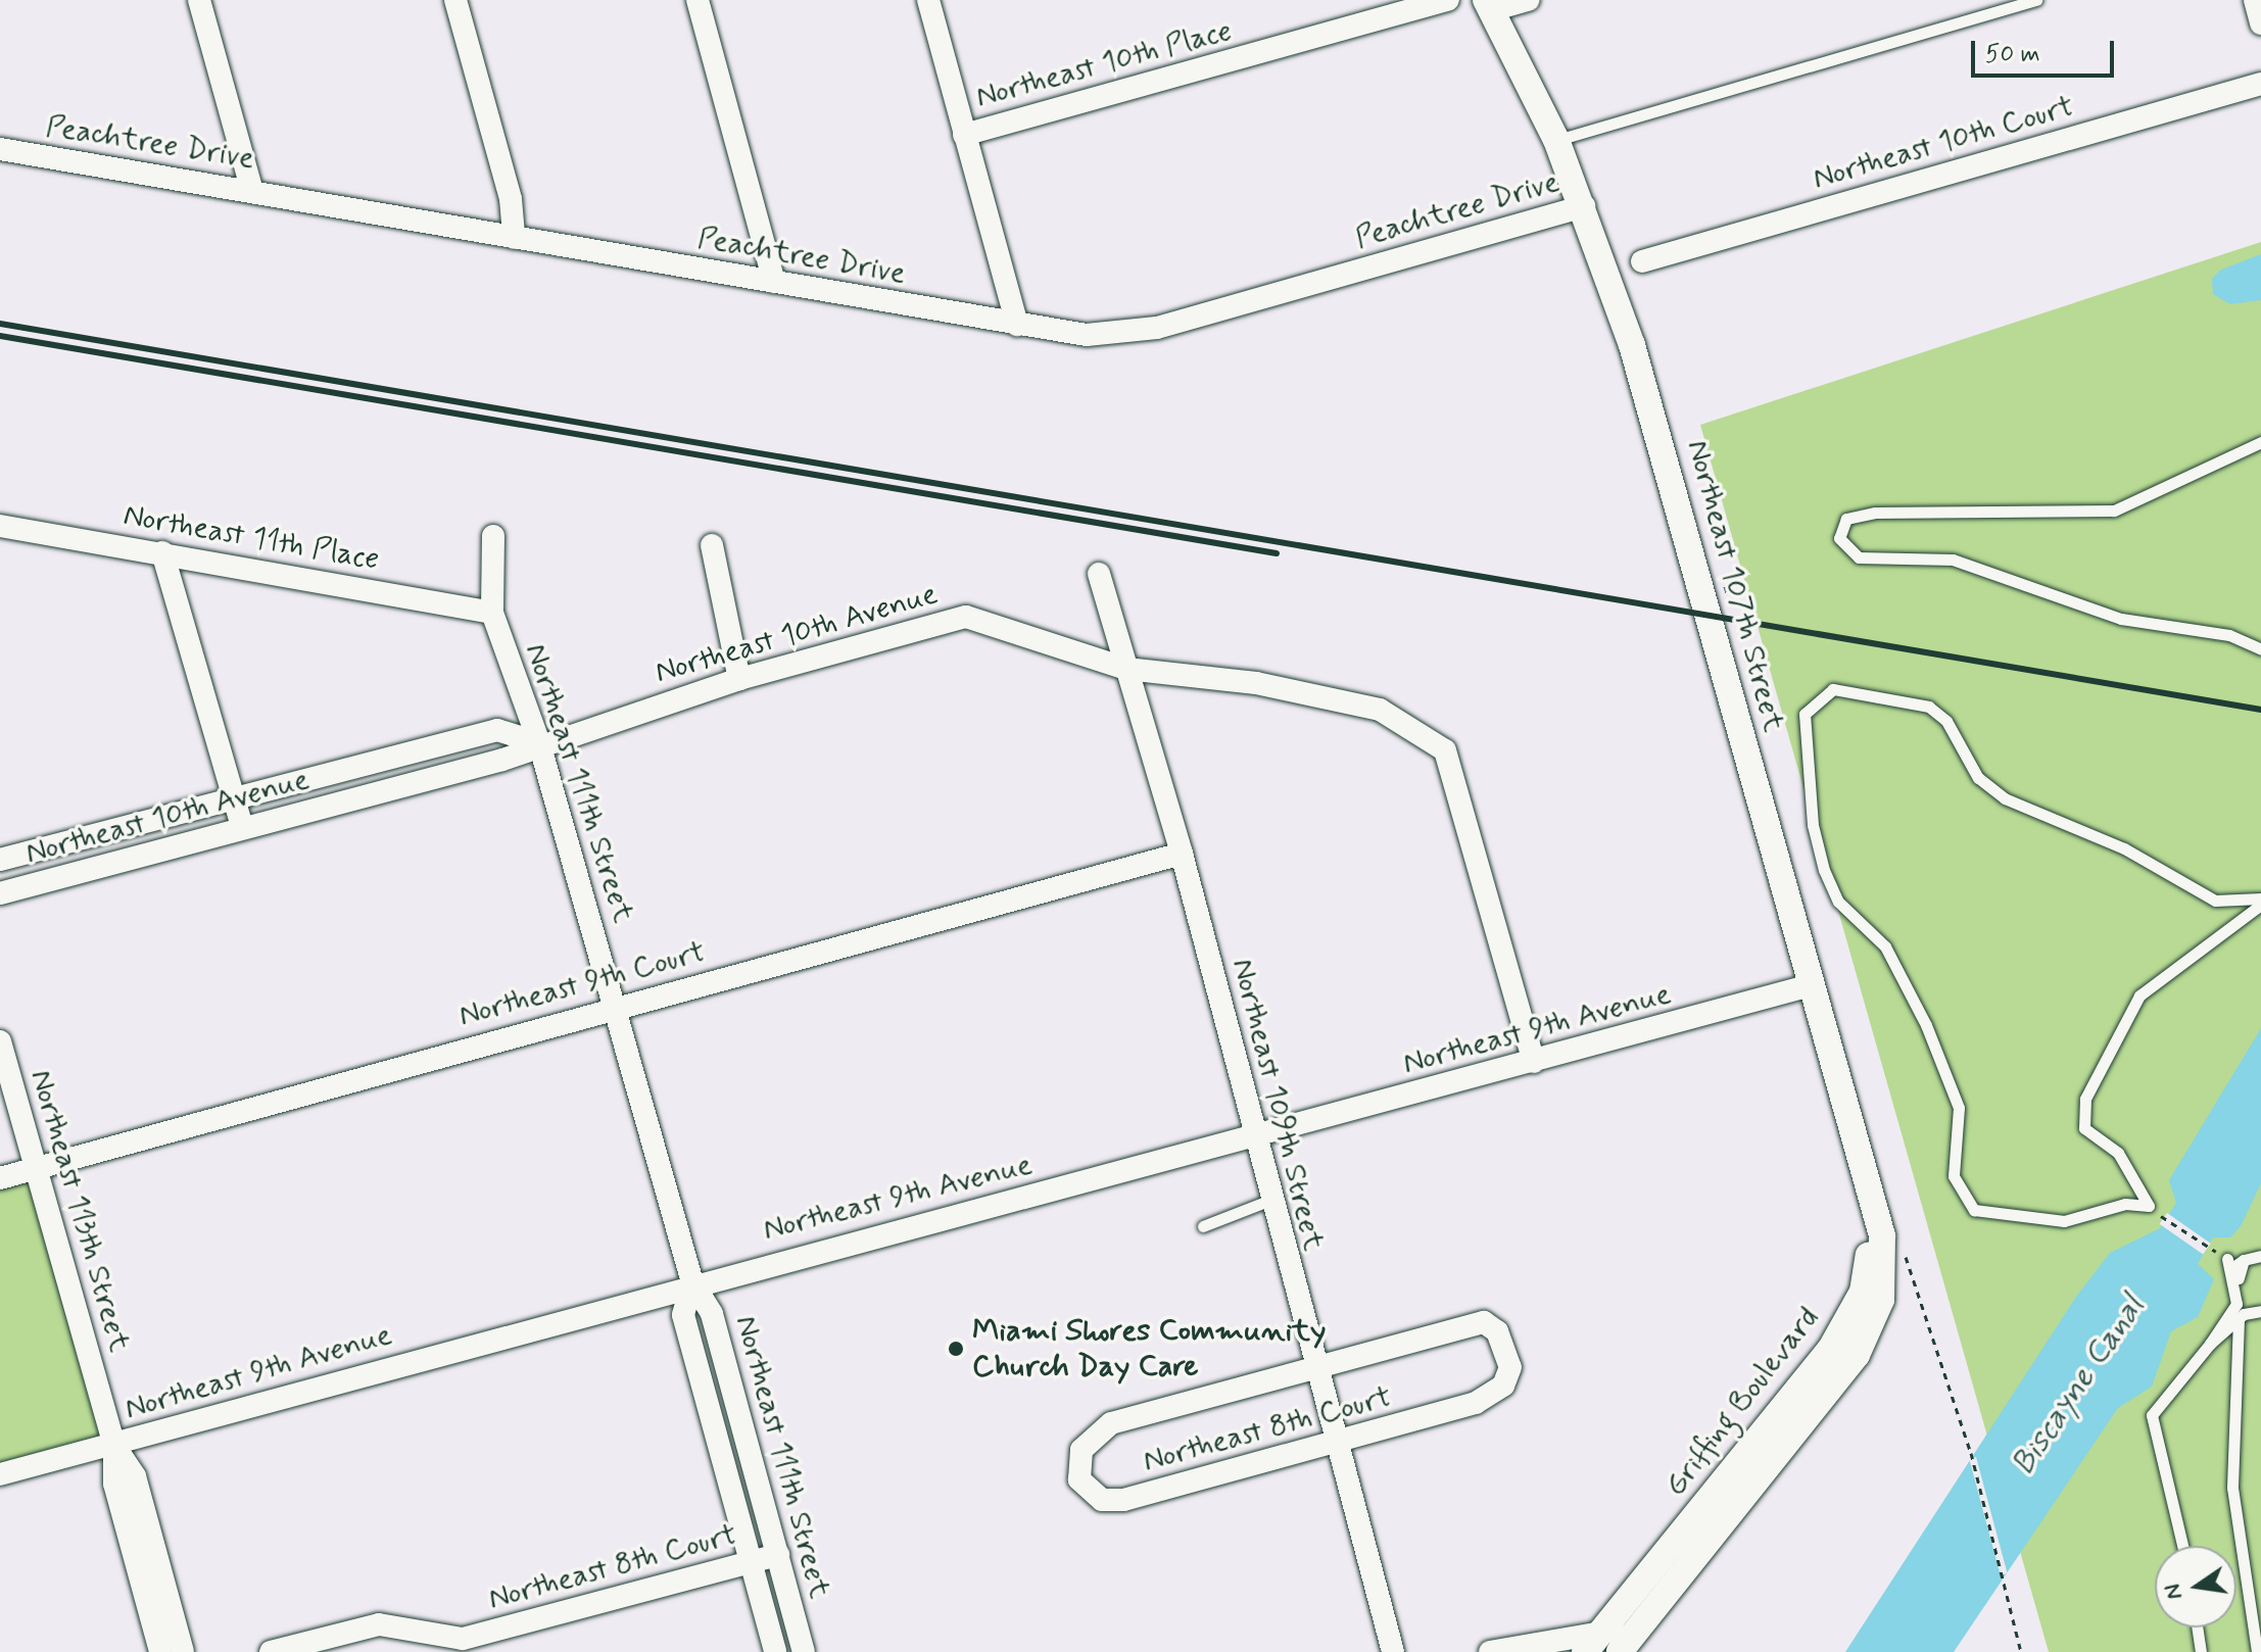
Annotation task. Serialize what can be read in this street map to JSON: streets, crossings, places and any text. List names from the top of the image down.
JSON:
{
  "streets": {
    "street": [
      "Northeast 10th Place",
      "Peachtree Drive",
      "Northeast 10th Court",
      "Northeast 11th Place",
      "Northeast 107th Street",
      "Northeast 10th Avenue",
      "Northeast 111th Street",
      "Northeast 9th Court",
      "Northeast 9th Avenue",
      "Northeast 109th Street",
      "Northeast 113th Street",
      "Griffing Boulevard",
      "Northeast 8th Court"
    ]
  },
  "crossings": [
    ["Peachtree Drive", "Northeast 107th Street"],
    ["Northeast 11th Place", "Northeast 111th Street"],
    ["Northeast 107th Street", "Northeast 9th Avenue"],
    ["Northeast 107th Street", "Griffing Boulevard"],
    ["Northeast 10th Avenue", "Northeast 111th Street"],
    ["Northeast 10th Avenue", "Northeast 9th Avenue"],
    ["Northeast 10th Avenue", "Northeast 109th Street"],
    ["Northeast 111th Street", "Northeast 9th Court"],
    ["Northeast 111th Street", "Northeast 9th Avenue"],
    ["Northeast 111th Street", "Northeast 8th Court"],
    ["Northeast 9th Court", "Northeast 109th Street"],
    ["Northeast 9th Court", "Northeast 113th Street"],
    ["Northeast 9th Avenue", "Northeast 109th Street"],
    ["Northeast 9th Avenue", "Northeast 113th Street"],
    ["Northeast 109th Street", "Northeast 8th Court"]
  ],
  "water": ["Biscayne Canal"],
  "places": ["Miami Shores Community Church Day Care"],
  "scale_bar": "50 m",
  "north": "left"
}
